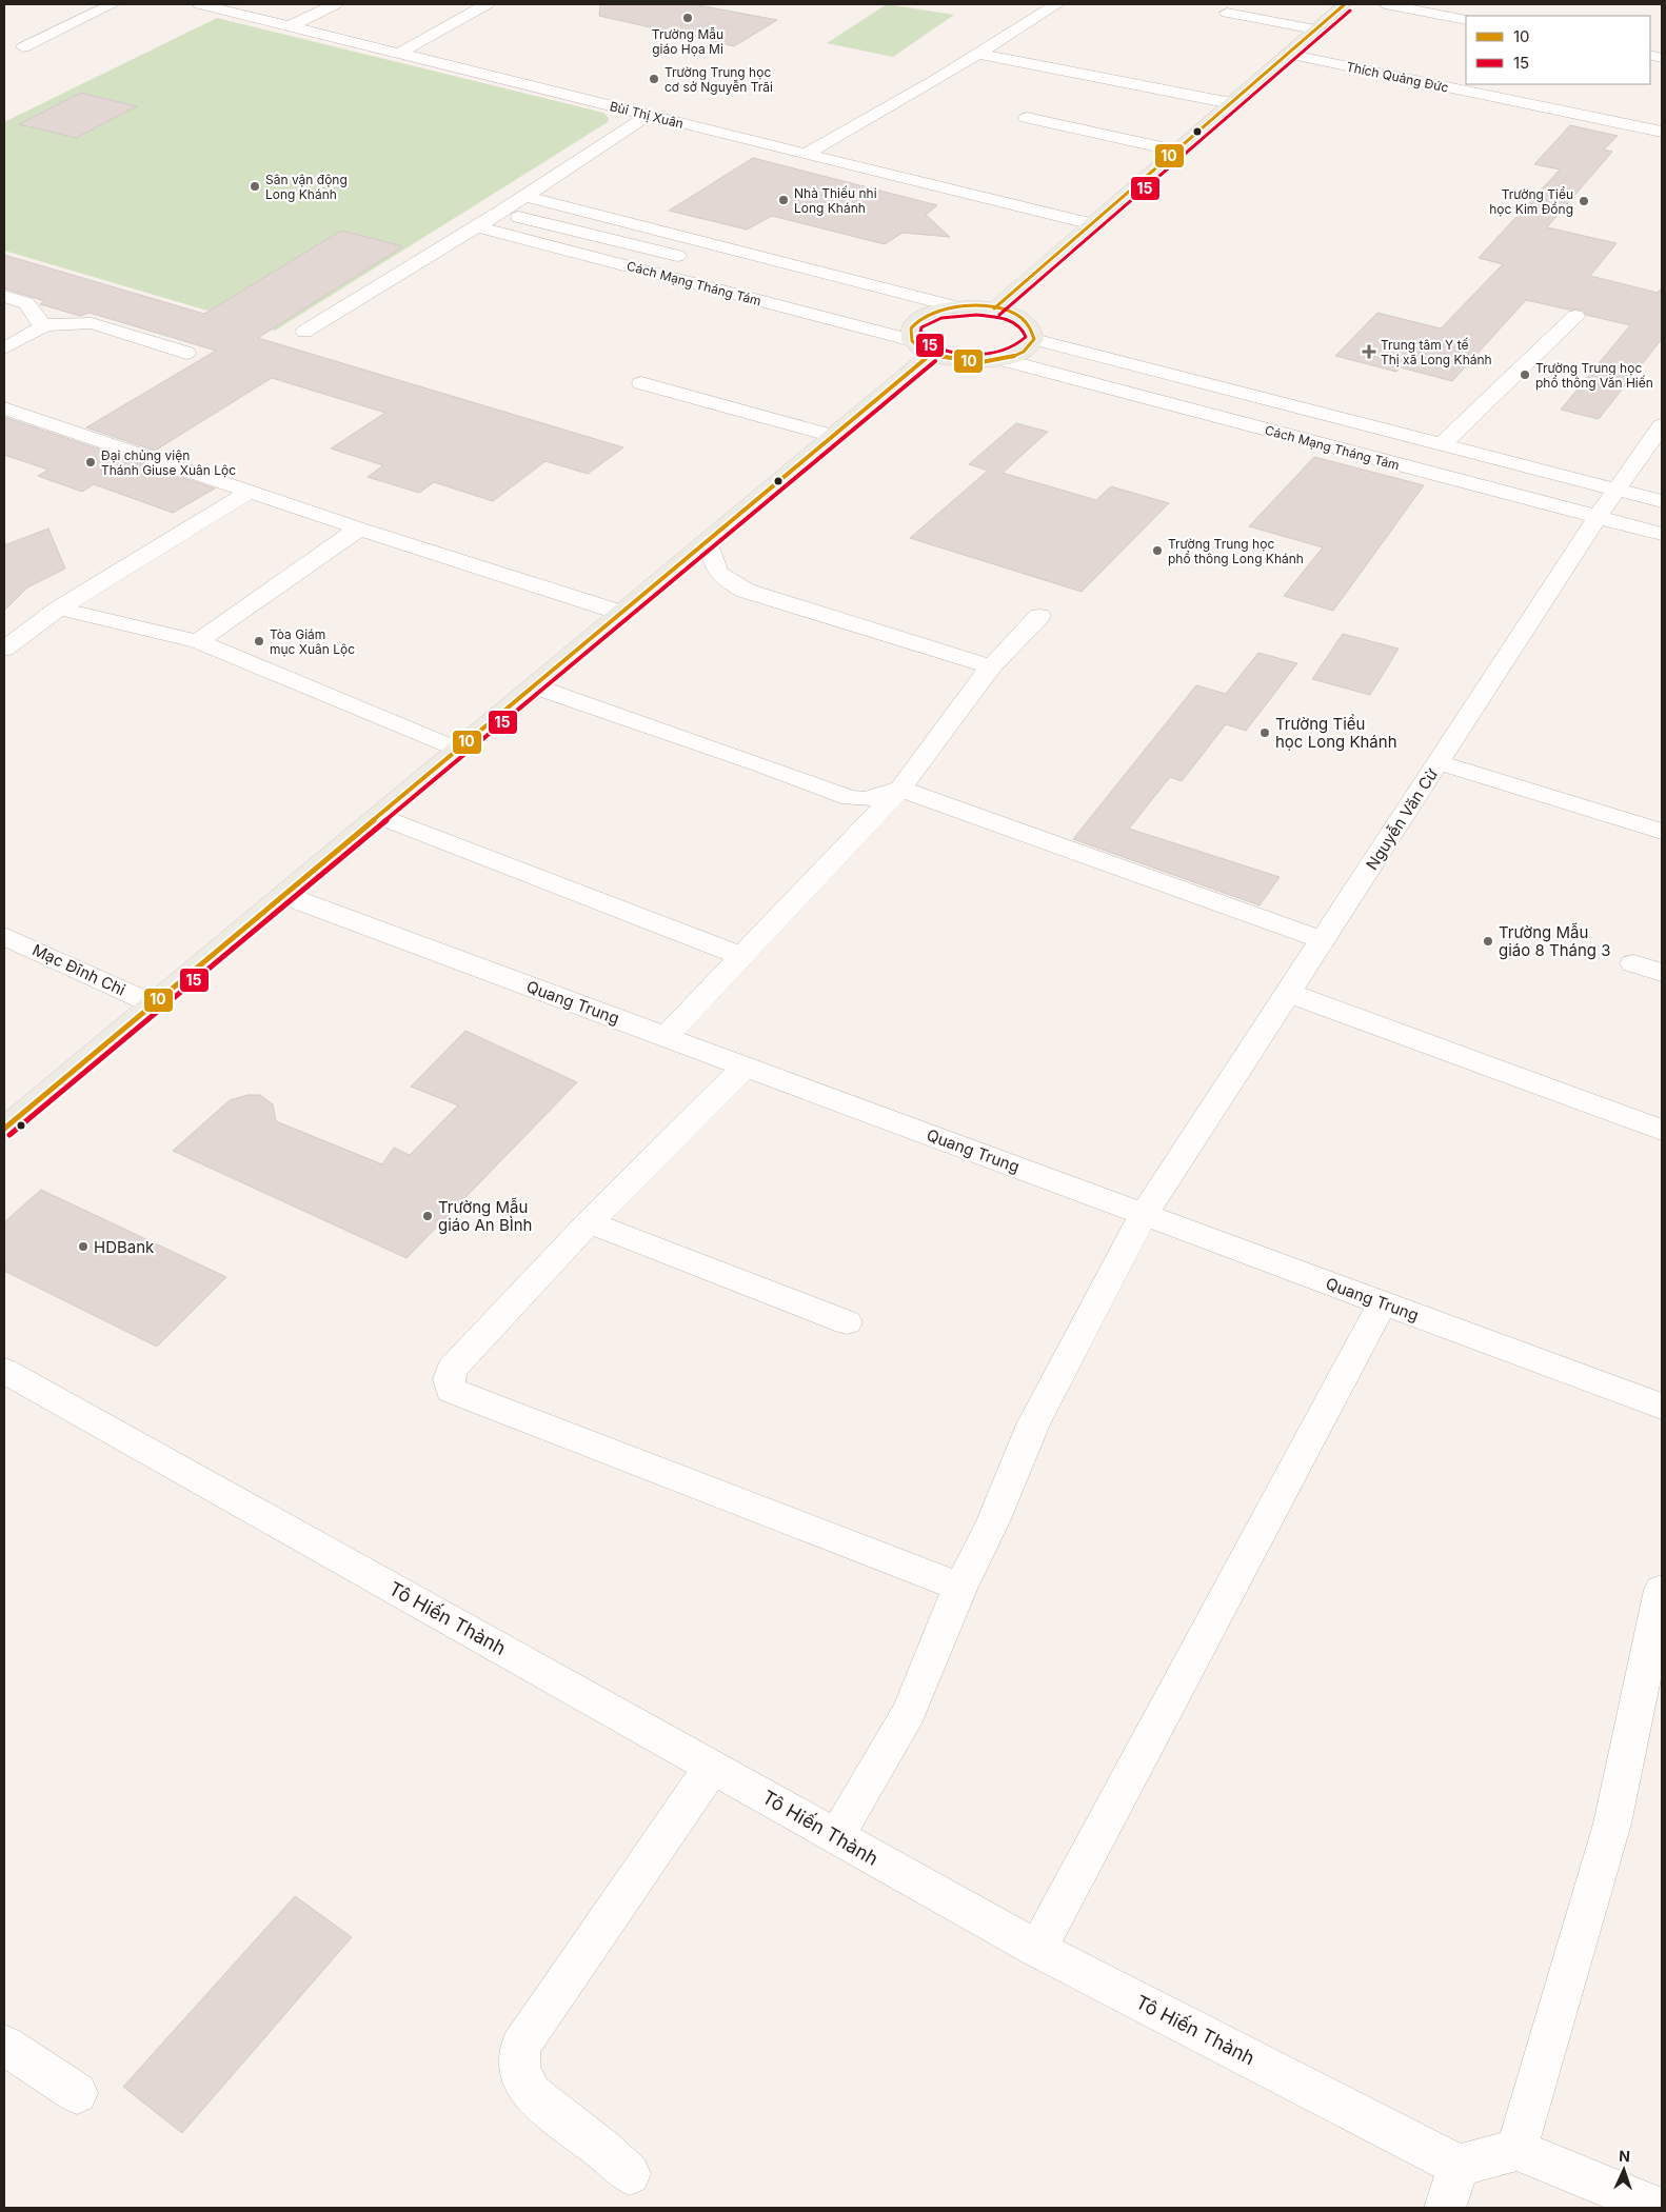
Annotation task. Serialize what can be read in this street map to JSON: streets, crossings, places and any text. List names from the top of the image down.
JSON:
{
  "streets": {
    "street": [
      "Thích Quảng Đức",
      "Bùi Thị Xuân",
      "Cách Mạng Tháng Tám",
      "Nguyễn Văn Cừ",
      "Mạc Đĩnh Chi",
      "Quang Trung",
      "Tô Hiến Thành"
    ]
  },
  "crossings": [
    ["Cách Mạng Tháng Tám", "Nguyễn Văn Cừ"],
    ["Nguyễn Văn Cừ", "Quang Trung"],
    ["Nguyễn Văn Cừ", "Tô Hiến Thành"]
  ],
  "places": {
    "other": [
      "Trường Mẫu giáo Họa Mi",
      "Trường Trung học cơ sở Nguyễn Trãi",
      "Sân vận động Long Khánh",
      "Nhà Thiếu nhi Long Khánh",
      "Trường Tiểu học Kim Đồng",
      "Trường Trung học phổ thông Văn Hiến",
      "Đại chủng viện Thánh Giuse Xuân Lộc",
      "Trường Trung học phổ thông Long Khánh",
      "Tòa Giám mục Xuân Lộc",
      "Trường Tiểu học Long Khánh",
      "Trường Mẫu giáo 8 Tháng 3",
      "Trường Mẫu giáo An BÌnh",
      "HDBank"
    ],
    "health": ["Trung tâm Y tế Thị xã Long Khánh"]
  },
  "lines": ["transit line 10", "transit line 15"],
  "legend": ["10", "15"],
  "north": "top"
}
